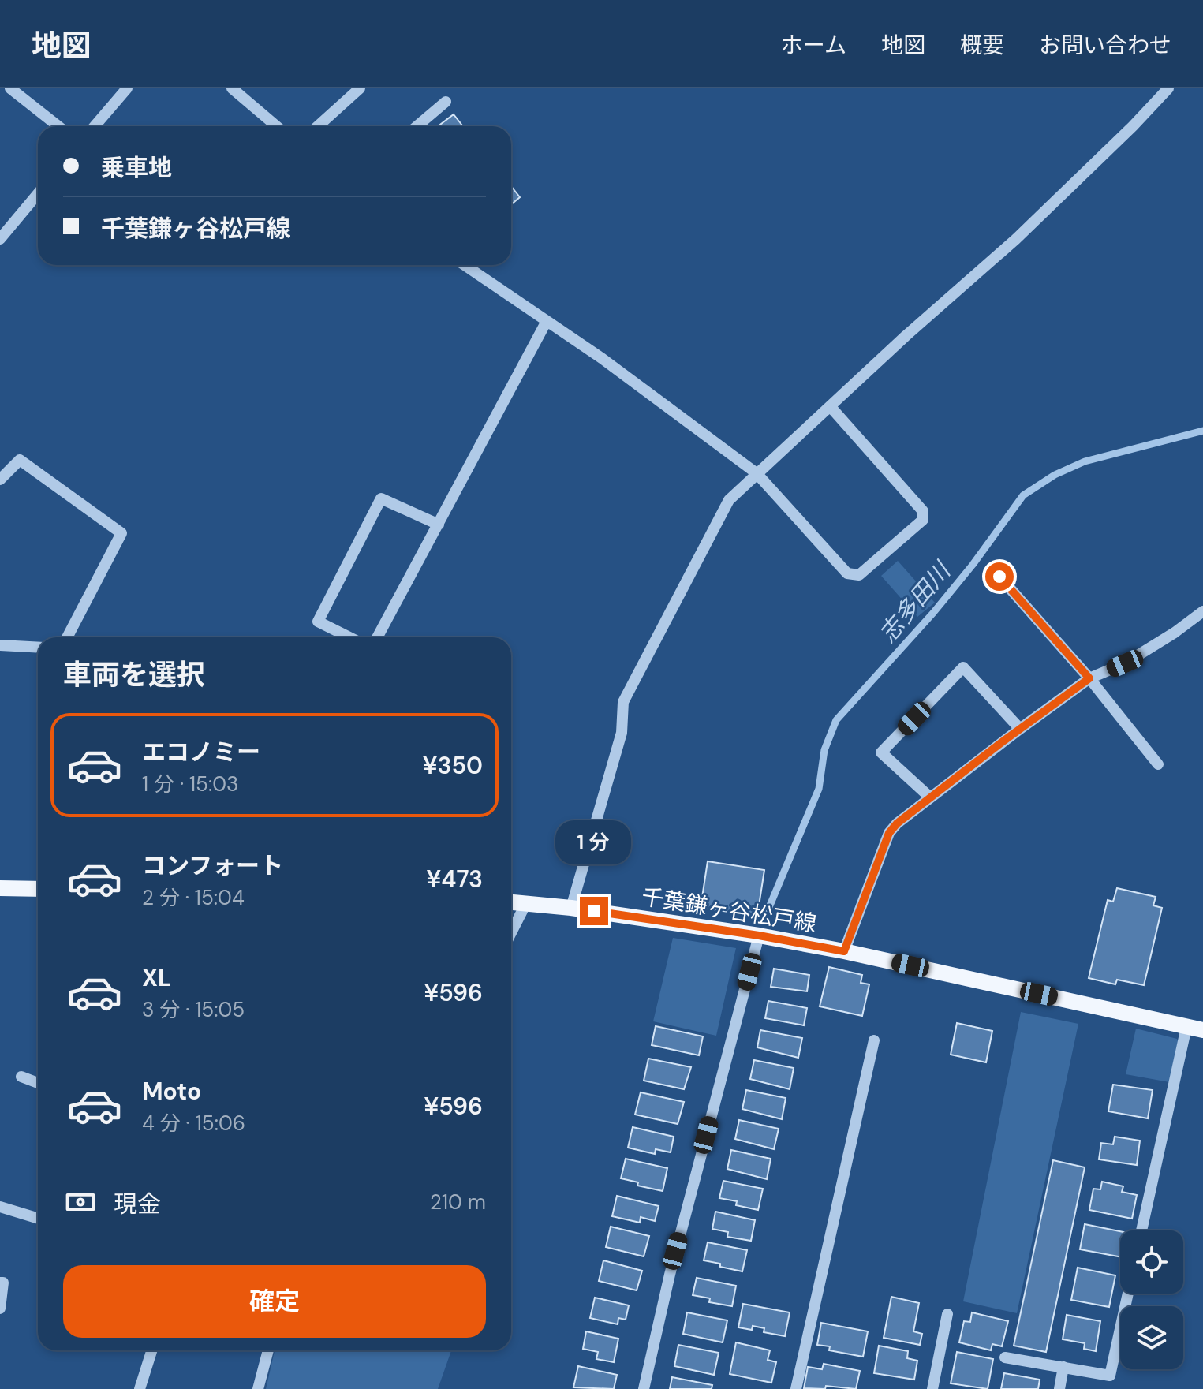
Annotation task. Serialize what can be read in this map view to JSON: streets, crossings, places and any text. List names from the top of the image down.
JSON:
{
  "streets": {
    "main road": ["千葉鎌ヶ谷松戸線"]
  },
  "water": ["志多田川"],
  "page": {
    "header": "地図",
    "nav": [
      "ホーム",
      "地図",
      "概要",
      "お問い合わせ"
    ],
    "banner": ["乗車地", "千葉鎌ヶ谷松戸線"],
    "heading": "車両を選択",
    "list": [
      {
        "name": "エコノミー",
        "note": "1 分 · 15:03",
        "value": "¥350"
      },
      {
        "name": "コンフォート",
        "note": "2 分 · 15:04",
        "value": "¥473"
      },
      {
        "name": "XL",
        "note": "3 分 · 15:05",
        "value": "¥596"
      },
      {
        "name": "Moto",
        "note": "4 分 · 15:06",
        "value": "¥596"
      }
    ],
    "bubble": "1 分",
    "pay": ["現金", "210 m"],
    "buttons": "確定"
  }
}
